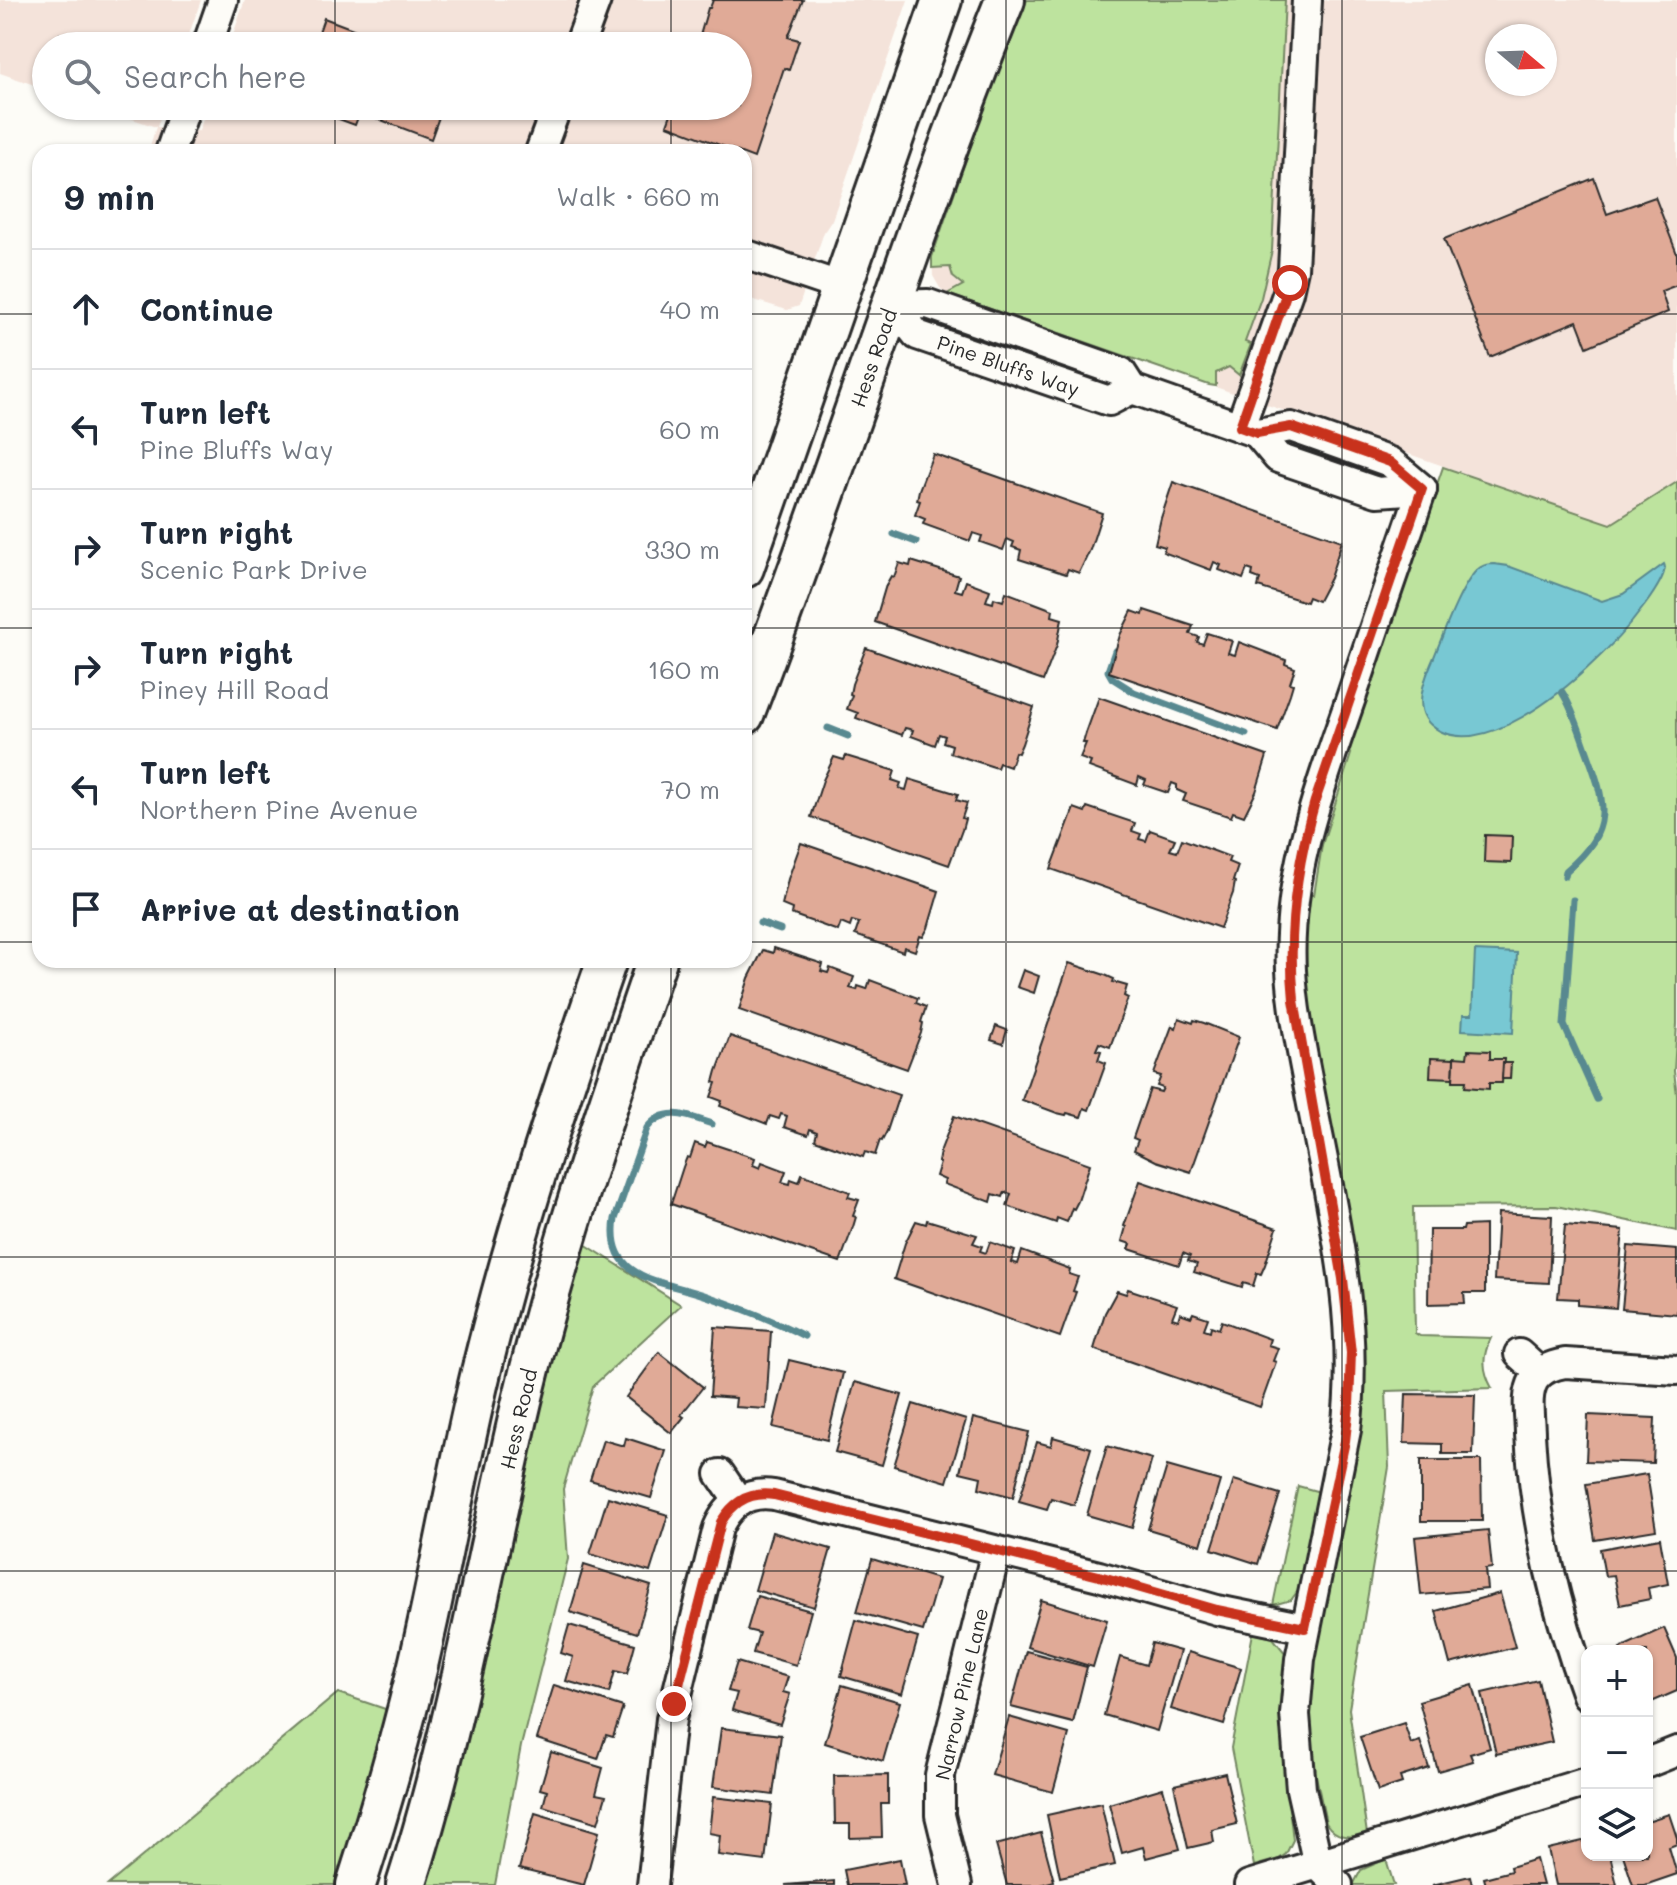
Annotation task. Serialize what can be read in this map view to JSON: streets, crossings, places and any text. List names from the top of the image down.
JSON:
{
  "streets": {
    "main road": ["Hess Road"],
    "street": ["Pine Bluffs Way", "Narrow Pine Lane"]
  },
  "crossings": [
    ["Hess Road", "Pine Bluffs Way"]
  ],
  "north": "right",
  "page": {
    "search": "Search here",
    "heading": ["9 min", "Walk · 660 m"],
    "list": [
      ["Continue", "40 m"],
      ["Turn left", "Pine Bluffs Way", "60 m"],
      ["Turn right", "Scenic Park Drive", "330 m"],
      ["Turn right", "Piney Hill Road", "160 m"],
      ["Turn left", "Northern Pine Avenue", "70 m"],
      "Arrive at destination"
    ],
    "map_buttons": ["+", "−"]
  }
}
